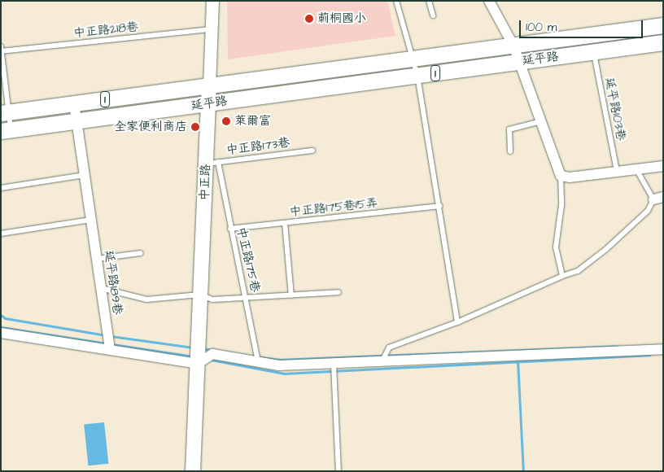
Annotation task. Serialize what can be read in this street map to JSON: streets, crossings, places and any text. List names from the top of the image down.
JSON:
{
  "streets": {
    "main road": ["延平路", "1", "中正路"],
    "street": ["延平路189巷"],
    "lane": [
      "中正路218巷",
      "延平路103巷",
      "中正路173巷",
      "中正路175巷15弄",
      "中正路175巷"
    ]
  },
  "crossings": [
    ["中正路218巷", "中正路"],
    ["延平路", "延平路103巷"],
    ["延平路", "中正路"],
    ["延平路", "延平路189巷"],
    ["中正路173巷", "中正路"],
    ["中正路173巷", "中正路175巷"],
    ["中正路", "中正路175巷"],
    ["中正路175巷15弄", "中正路175巷"]
  ],
  "places": ["莿桐國小", "萊爾富", "全家便利商店"],
  "scale_bar": "100 m"
}
